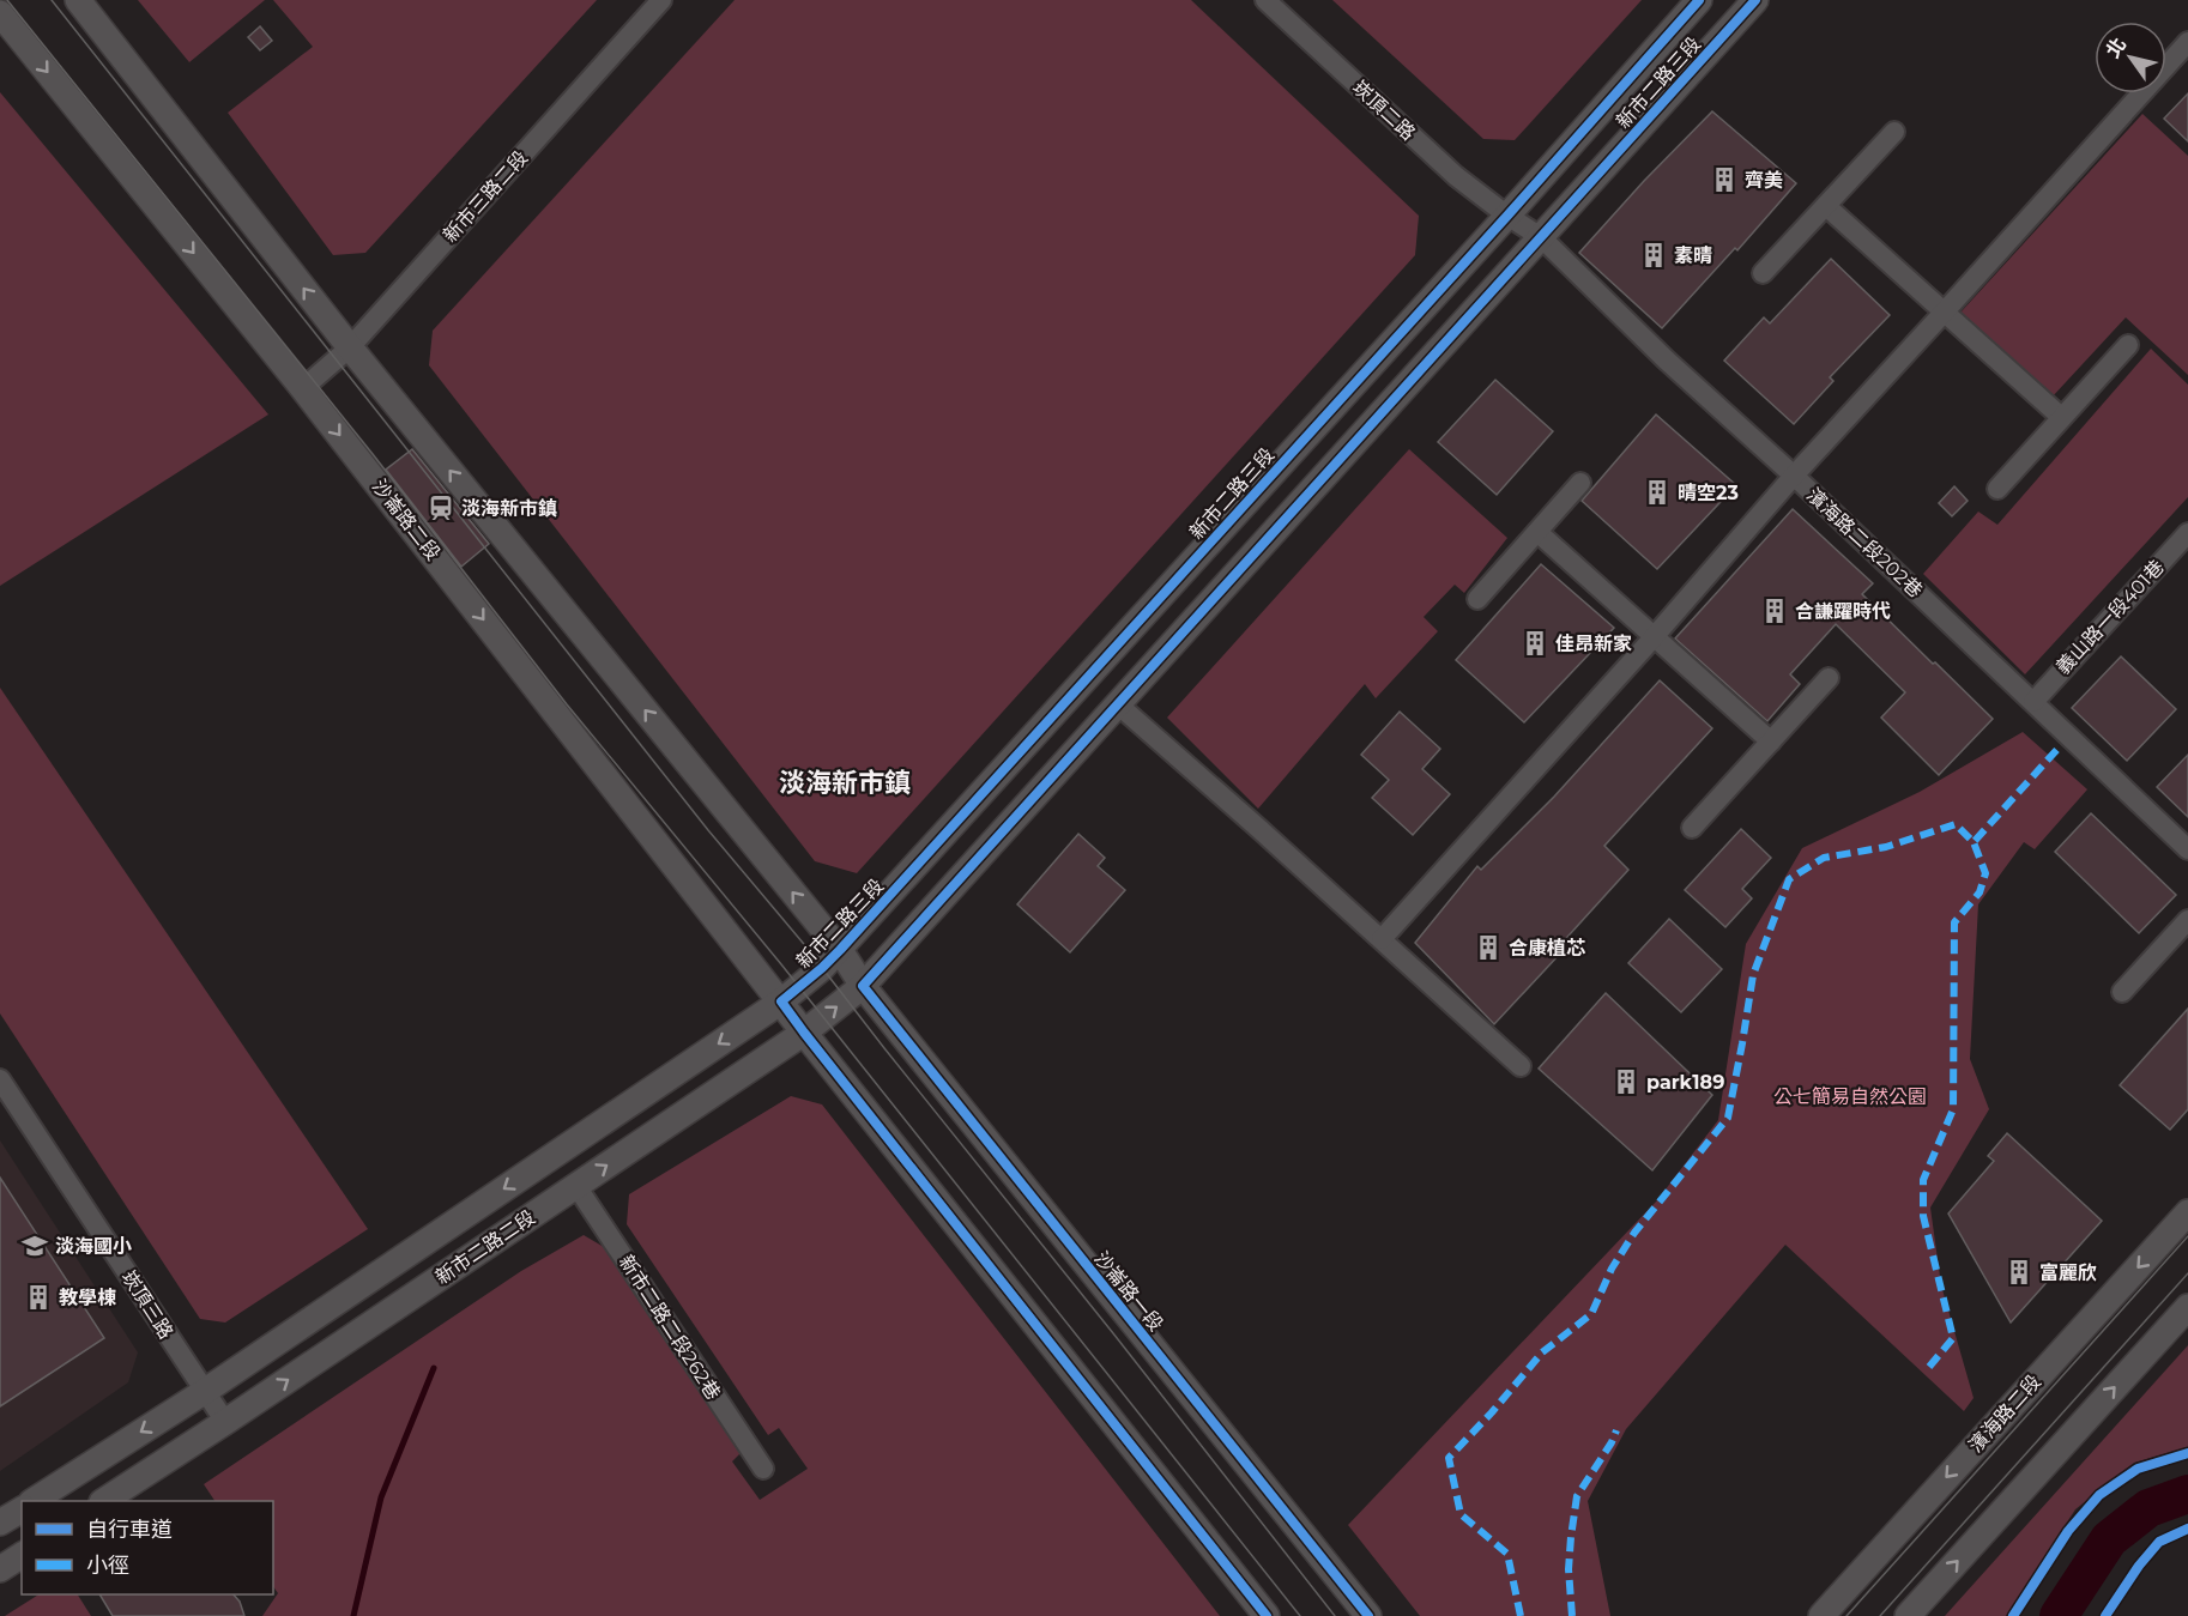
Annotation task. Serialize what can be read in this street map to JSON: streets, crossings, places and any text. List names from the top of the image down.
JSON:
{
  "streets": {
    "street": [
      "新市二路三段",
      "崁頂二路",
      "新市三路二段",
      "沙崙路二段",
      "濱海路二段202巷",
      "義山路一段401巷",
      "新市二路二段",
      "沙崙路一段",
      "崁頂三路",
      "新市二路二段262巷",
      "濱海路二段"
    ]
  },
  "crossings": [
    ["新市二路三段", "崁頂二路"],
    ["新市二路三段", "沙崙路二段"],
    ["新市二路三段", "濱海路二段202巷"],
    ["新市二路三段", "新市二路二段"],
    ["新市二路三段", "沙崙路一段"],
    ["崁頂二路", "濱海路二段202巷"],
    ["新市三路二段", "沙崙路二段"],
    ["沙崙路二段", "新市二路二段"],
    ["濱海路二段202巷", "義山路一段401巷"],
    ["新市二路二段", "沙崙路一段"],
    ["新市二路二段", "崁頂三路"],
    ["新市二路二段", "新市二路二段262巷"]
  ],
  "districts": ["淡海新市鎮"],
  "parks": ["公七簡易自然公園"],
  "places": {
    "building": [
      "齊美",
      "素晴",
      "晴空23",
      "合謙躍時代",
      "佳昂新家",
      "合康植芯",
      "park189",
      "富麗欣",
      "教學棟"
    ],
    "station": ["淡海新市鎮"],
    "school or university": ["淡海國小"]
  },
  "legend": ["自行車道", "小徑"],
  "north": "top left"
}
